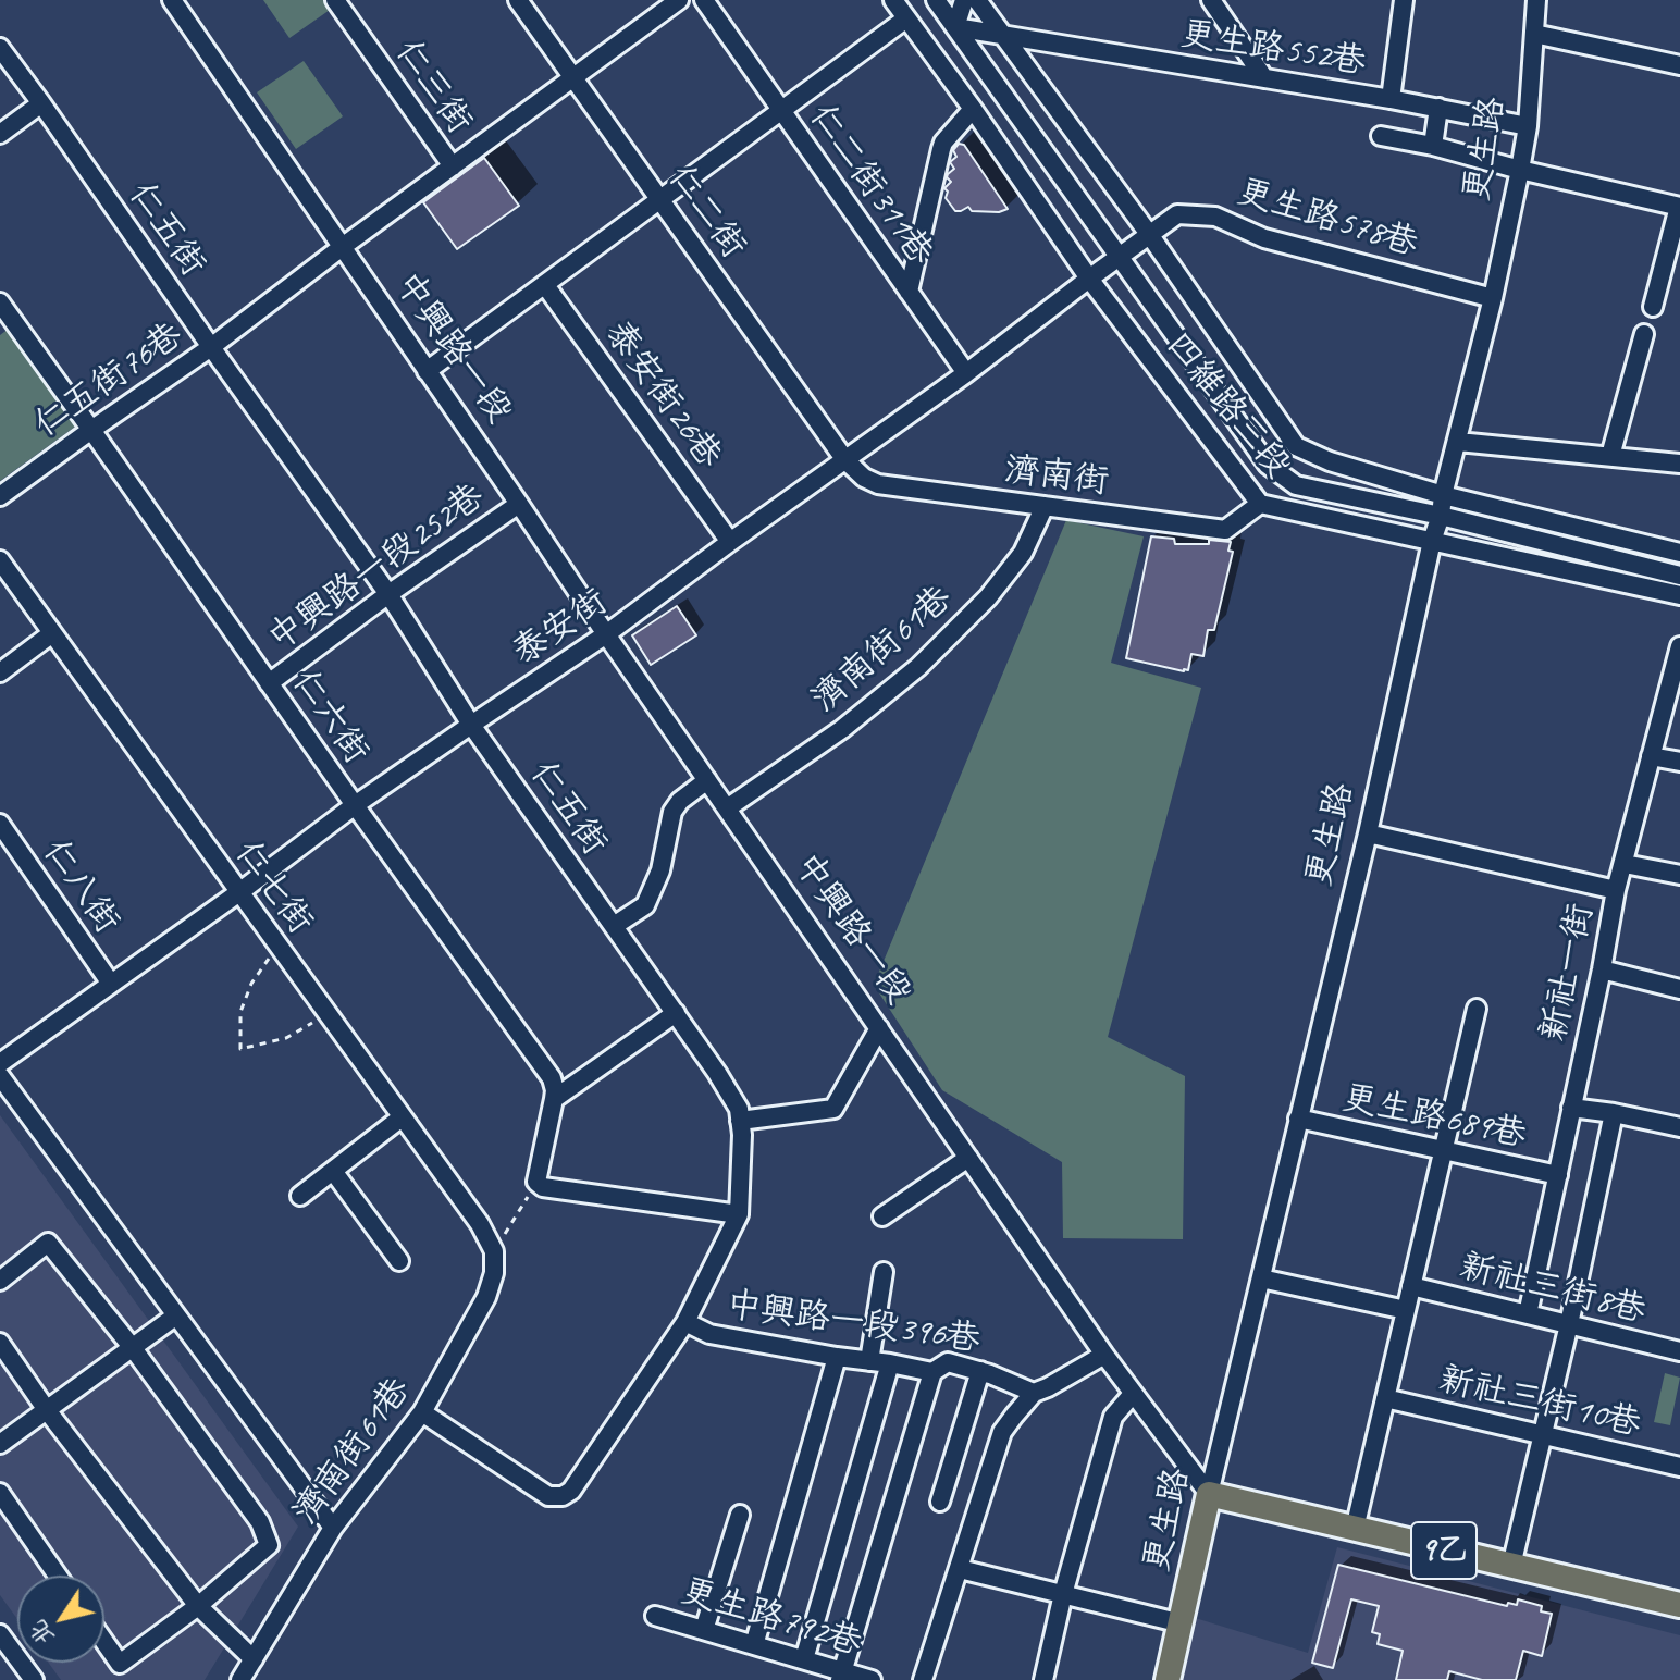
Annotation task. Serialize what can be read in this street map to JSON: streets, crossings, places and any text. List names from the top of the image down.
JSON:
{
  "streets": {
    "main road": ["更生路", "9乙"],
    "street": [
      "更生路552巷",
      "仁三街",
      "仁二街311巷",
      "仁二街",
      "更生路578巷",
      "仁五街",
      "中興路一段",
      "仁五街76巷",
      "泰安街26巷",
      "四維路三段",
      "濟南街",
      "中興路一段252巷",
      "泰安街",
      "濟南街61巷",
      "仁六街",
      "仁八街",
      "仁七街",
      "新社一街",
      "更生路689巷",
      "新社三街8巷",
      "中興路一段396巷",
      "新社三街10巷",
      "更生路792巷"
    ]
  },
  "crossings": [
    ["更生路552巷", "更生路"],
    ["更生路552巷", "四維路三段"],
    ["仁三街", "仁五街76巷"],
    ["更生路", "更生路578巷"],
    ["更生路", "中興路一段"],
    ["更生路", "四維路三段"],
    ["更生路", "更生路689巷"],
    ["更生路", "9乙"],
    ["仁二街311巷", "仁二街"],
    ["仁二街311巷", "中興路一段"],
    ["仁二街311巷", "泰安街26巷"],
    ["仁二街311巷", "泰安街"],
    ["仁二街", "仁五街76巷"],
    ["仁二街", "濟南街"],
    ["仁二街", "泰安街"],
    ["更生路578巷", "四維路三段"],
    ["更生路578巷", "泰安街"],
    ["仁五街", "仁五街76巷"],
    ["仁五街", "中興路一段252巷"],
    ["仁五街", "泰安街"],
    ["仁五街", "濟南街61巷"],
    ["仁五街", "中興路一段396巷"],
    ["中興路一段", "仁五街76巷"],
    ["中興路一段", "中興路一段252巷"],
    ["中興路一段", "泰安街"],
    ["中興路一段", "濟南街61巷"],
    ["中興路一段", "9乙"],
    ["仁五街76巷", "仁六街"],
    ["泰安街26巷", "泰安街"],
    ["四維路三段", "濟南街"],
    ["四維路三段", "泰安街"],
    ["濟南街", "泰安街"],
    ["濟南街", "濟南街61巷"],
    ["中興路一段252巷", "仁六街"],
    ["泰安街", "仁六街"],
    ["泰安街", "仁八街"],
    ["泰安街", "仁七街"],
    ["濟南街61巷", "仁七街"],
    ["新社一街", "更生路689巷"],
    ["新社一街", "新社三街8巷"]
  ],
  "north": "bottom left"
}
